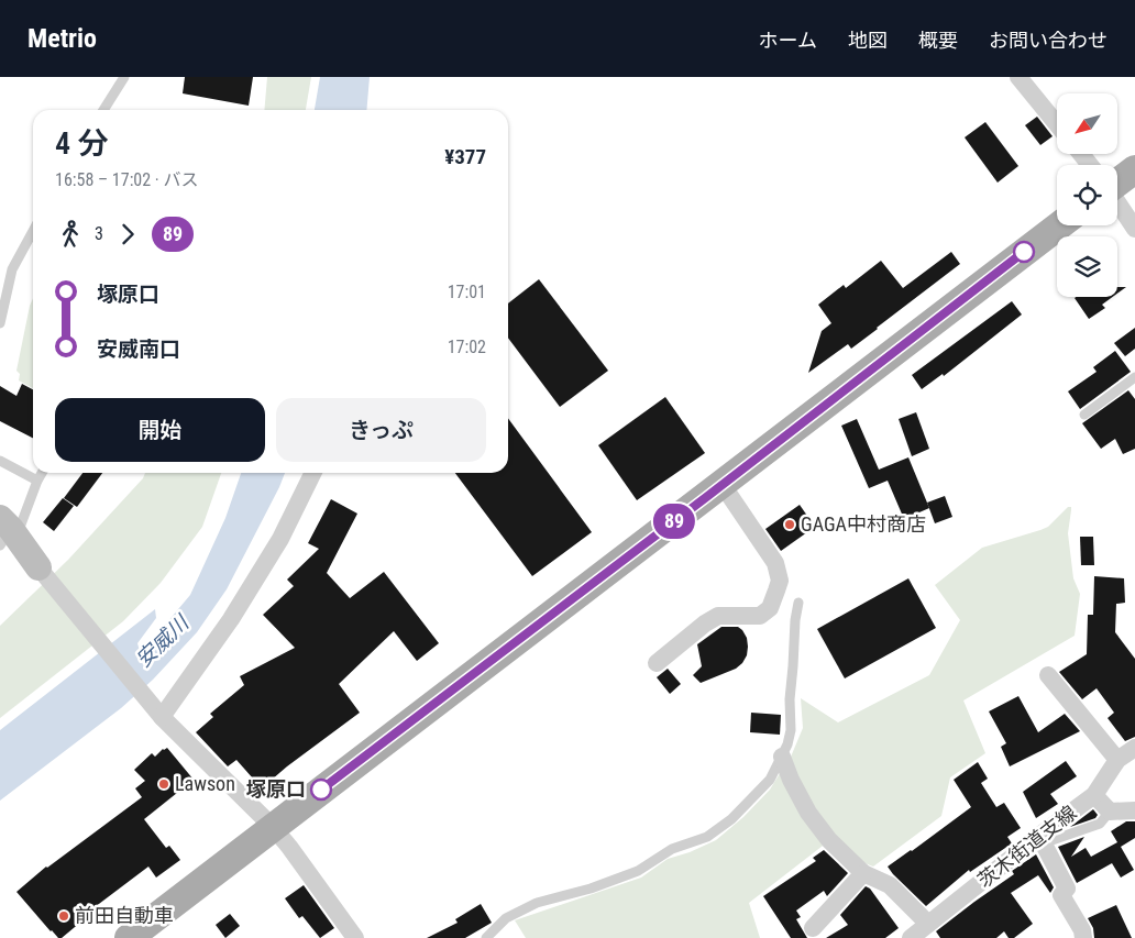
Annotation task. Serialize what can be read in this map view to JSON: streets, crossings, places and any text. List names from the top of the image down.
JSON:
{
  "streets": {
    "street": ["茨木街道支線"]
  },
  "water": ["安威川"],
  "places": [
    "GAGA中村商店",
    "Lawson",
    "塚原口",
    "前田自動車"
  ],
  "lines": ["bus line 89"],
  "north": "bottom left",
  "page": {
    "header": "Metrio",
    "nav": [
      "ホーム",
      "地図",
      "概要",
      "お問い合わせ"
    ],
    "on_map": "89",
    "heading": ["4 分", "16:58 – 17:02 · バス", "¥377"],
    "legs": ["3", "89"],
    "list": [
      {
        "name": "塚原口",
        "value": "17:01"
      },
      {
        "name": "安威南口",
        "value": "17:02"
      }
    ],
    "buttons": ["開始", "きっぷ"]
  }
}
